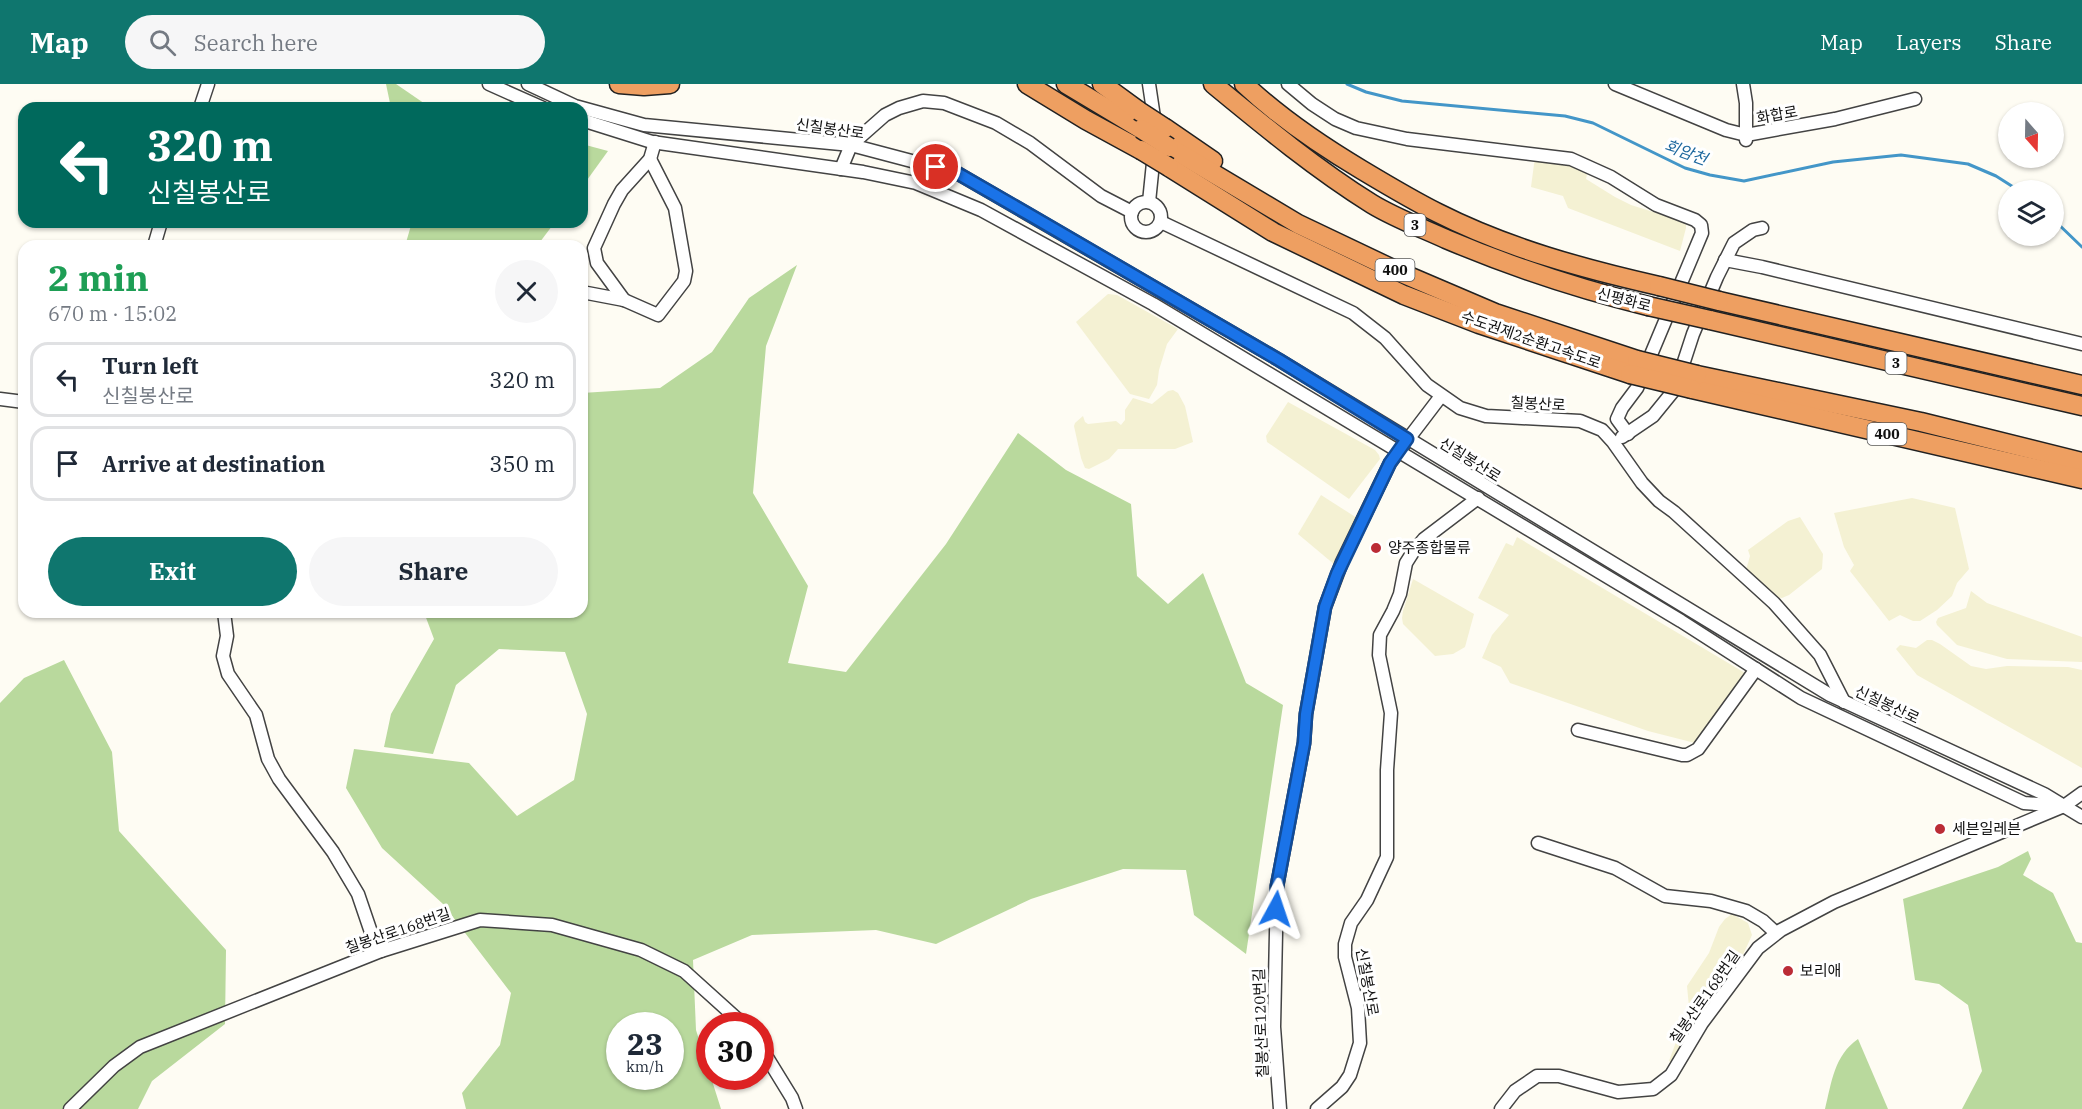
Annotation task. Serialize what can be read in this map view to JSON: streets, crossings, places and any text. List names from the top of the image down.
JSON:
{
  "streets": {
    "highway": [
      "3",
      "400",
      "신평화로",
      "수도권제2순환고속도로"
    ],
    "street": [
      "화합로",
      "신칠봉산로",
      "칠봉산로",
      "칠봉산로168번길",
      "칠봉산로120번길"
    ]
  },
  "crossings": [
    ["신칠봉산로", "칠봉산로"],
    ["신칠봉산로", "칠봉산로168번길"],
    ["신칠봉산로", "칠봉산로120번길"],
    ["칠봉산로", "칠봉산로120번길"]
  ],
  "water": ["회암천"],
  "places": ["양주종합물류", "세븐일레븐", "보리애"],
  "north": "bottom",
  "page": {
    "header": "Map",
    "search": "Search here",
    "nav": ["Map", "Layers", "Share"],
    "turn": ["320 m", "신칠봉산로"],
    "heading": ["2 min", "670 m · 15:02"],
    "list": [
      {
        "name": "Turn left",
        "note": "신칠봉산로",
        "value": "320 m"
      },
      {
        "name": "Arrive at destination",
        "value": "350 m"
      }
    ],
    "buttons": ["Exit", "Share"],
    "speed": "23 km/h",
    "limit": "30"
  }
}
